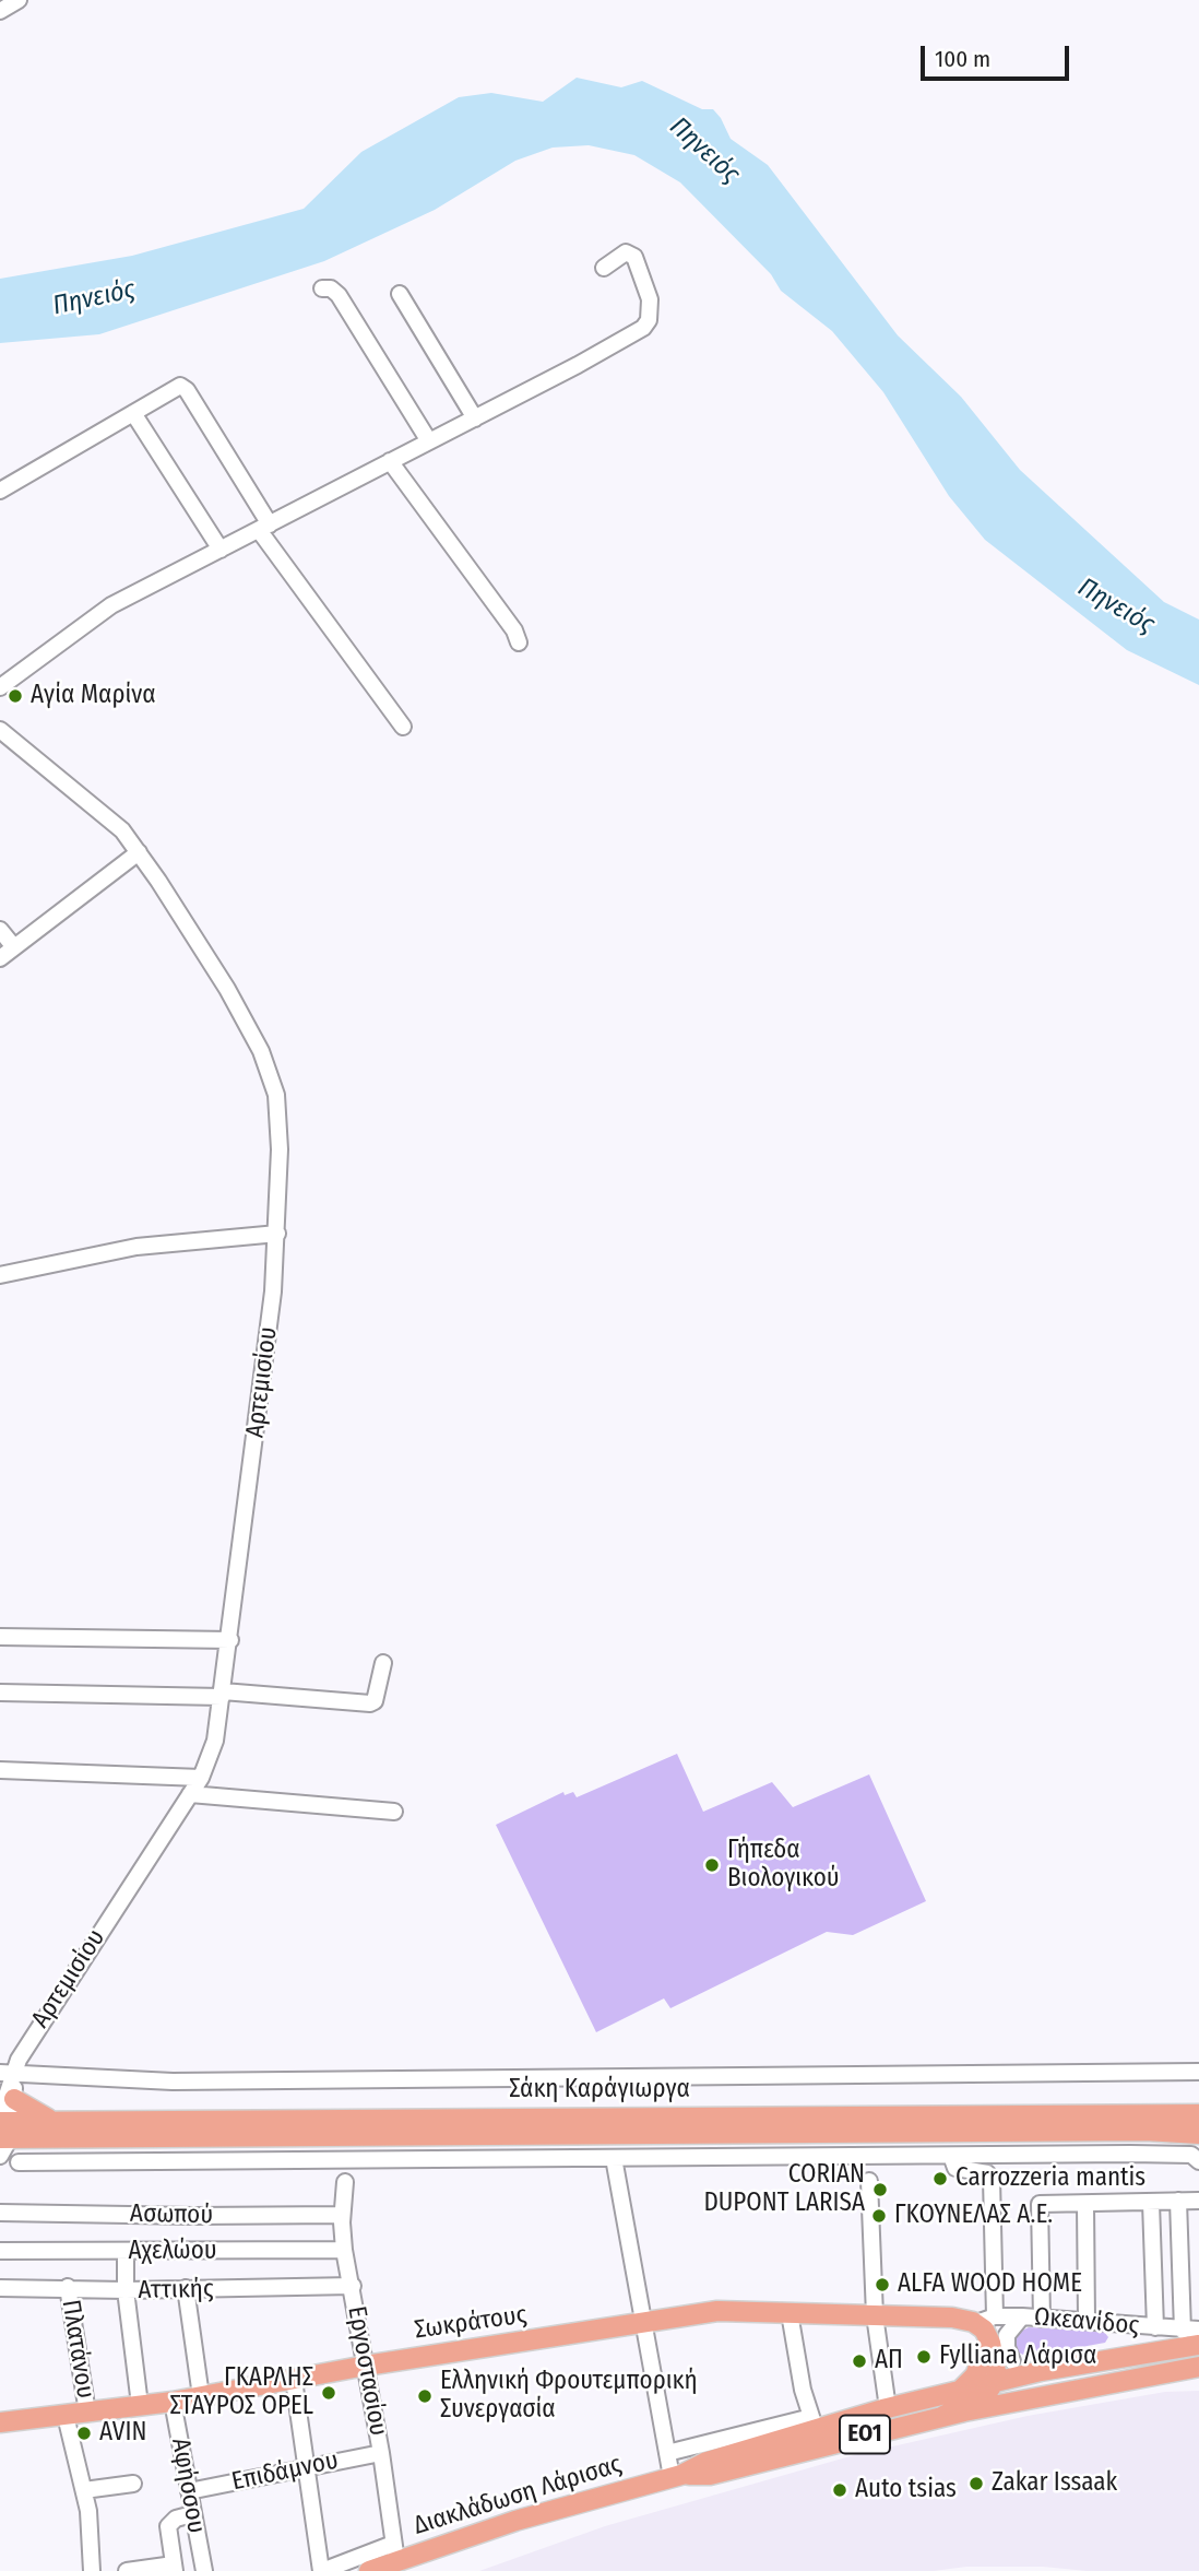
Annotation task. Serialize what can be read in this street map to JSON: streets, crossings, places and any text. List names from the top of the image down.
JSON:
{
  "streets": {
    "main road": [
      "Σάκη Καράγιωργα",
      "Σωκράτους",
      "ΕΟ1",
      "Διακλάδωση Λάρισας"
    ],
    "street": [
      "Αρτεμισίου",
      "Ασωπού",
      "Αχελώου",
      "Αττικής",
      "Ωκεανίδος",
      "Πλατάνου",
      "Εργοστασίου",
      "Επιδάμνου",
      "Αφήσσου"
    ]
  },
  "crossings": [
    ["Αρτεμισίου", "Σάκη Καράγιωργα"],
    ["Ασωπού", "Εργοστασίου"],
    ["Αχελώου", "Εργοστασίου"],
    ["Αττικής", "Πλατάνου"],
    ["Αττικής", "Εργοστασίου"],
    ["Ωκεανίδος", "Σωκράτους"],
    ["Σωκράτους", "Πλατάνου"],
    ["Σωκράτους", "Εργοστασίου"],
    ["Σωκράτους", "Αφήσσου"],
    ["Εργοστασίου", "Επιδάμνου"],
    ["Εργοστασίου", "Διακλάδωση Λάρισας"],
    ["Επιδάμνου", "Αφήσσου"]
  ],
  "water": ["Πηνειός"],
  "places": [
    "Αγία Μαρίνα",
    "Γήπεδα Βιολογικού",
    "Carrozzeria mantis",
    "CORIAN DUPONT LARISA",
    "ΓΚΟΥΝΕΛΑΣ Α.Ε.",
    "ALFA WOOD HOME",
    "Fylliana Λάρισα",
    "ΑΠ",
    "ΓΚΑΡΛΗΣ ΣΤΑΥΡΟΣ OPEL",
    "Ελληνική Φρουτεμπορική Συνεργασία",
    "AVIN",
    "Zakar Issaak",
    "Auto tsias"
  ],
  "scale_bar": "100 m"
}
